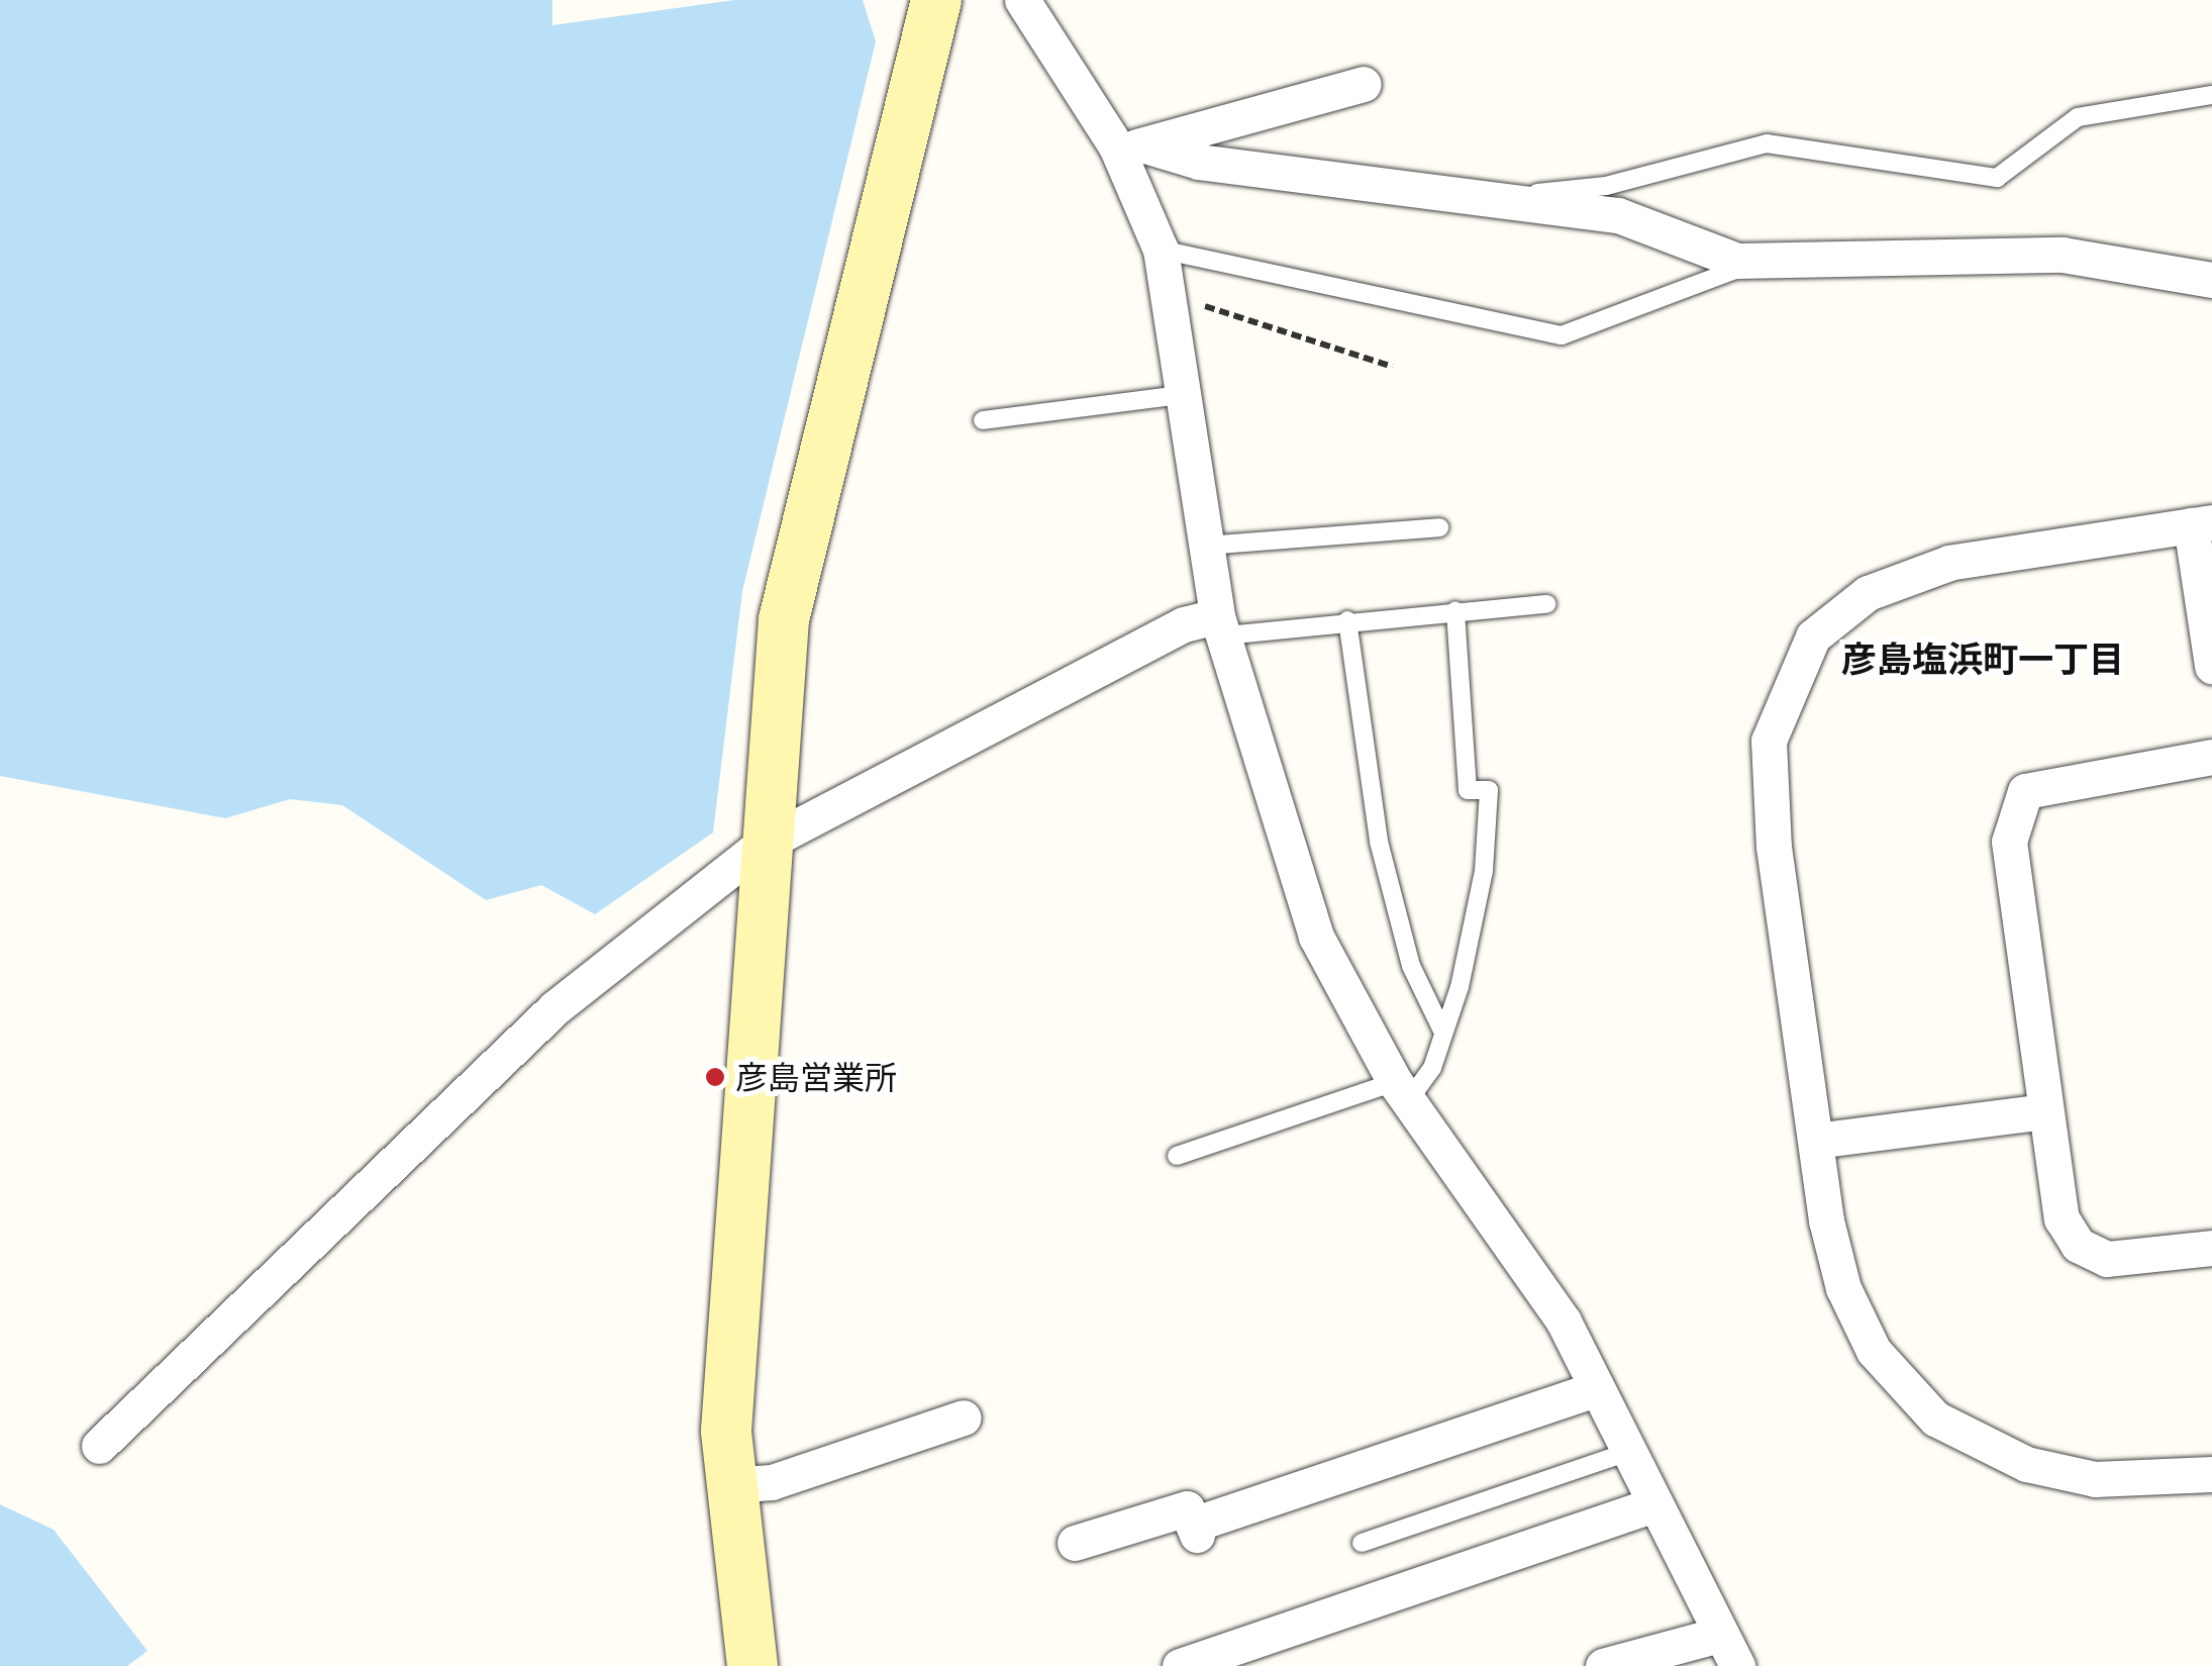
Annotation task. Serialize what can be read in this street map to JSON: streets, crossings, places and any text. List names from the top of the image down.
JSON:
{
  "districts": ["彦島塩浜町一丁目"],
  "places": ["彦島営業所"]
}
